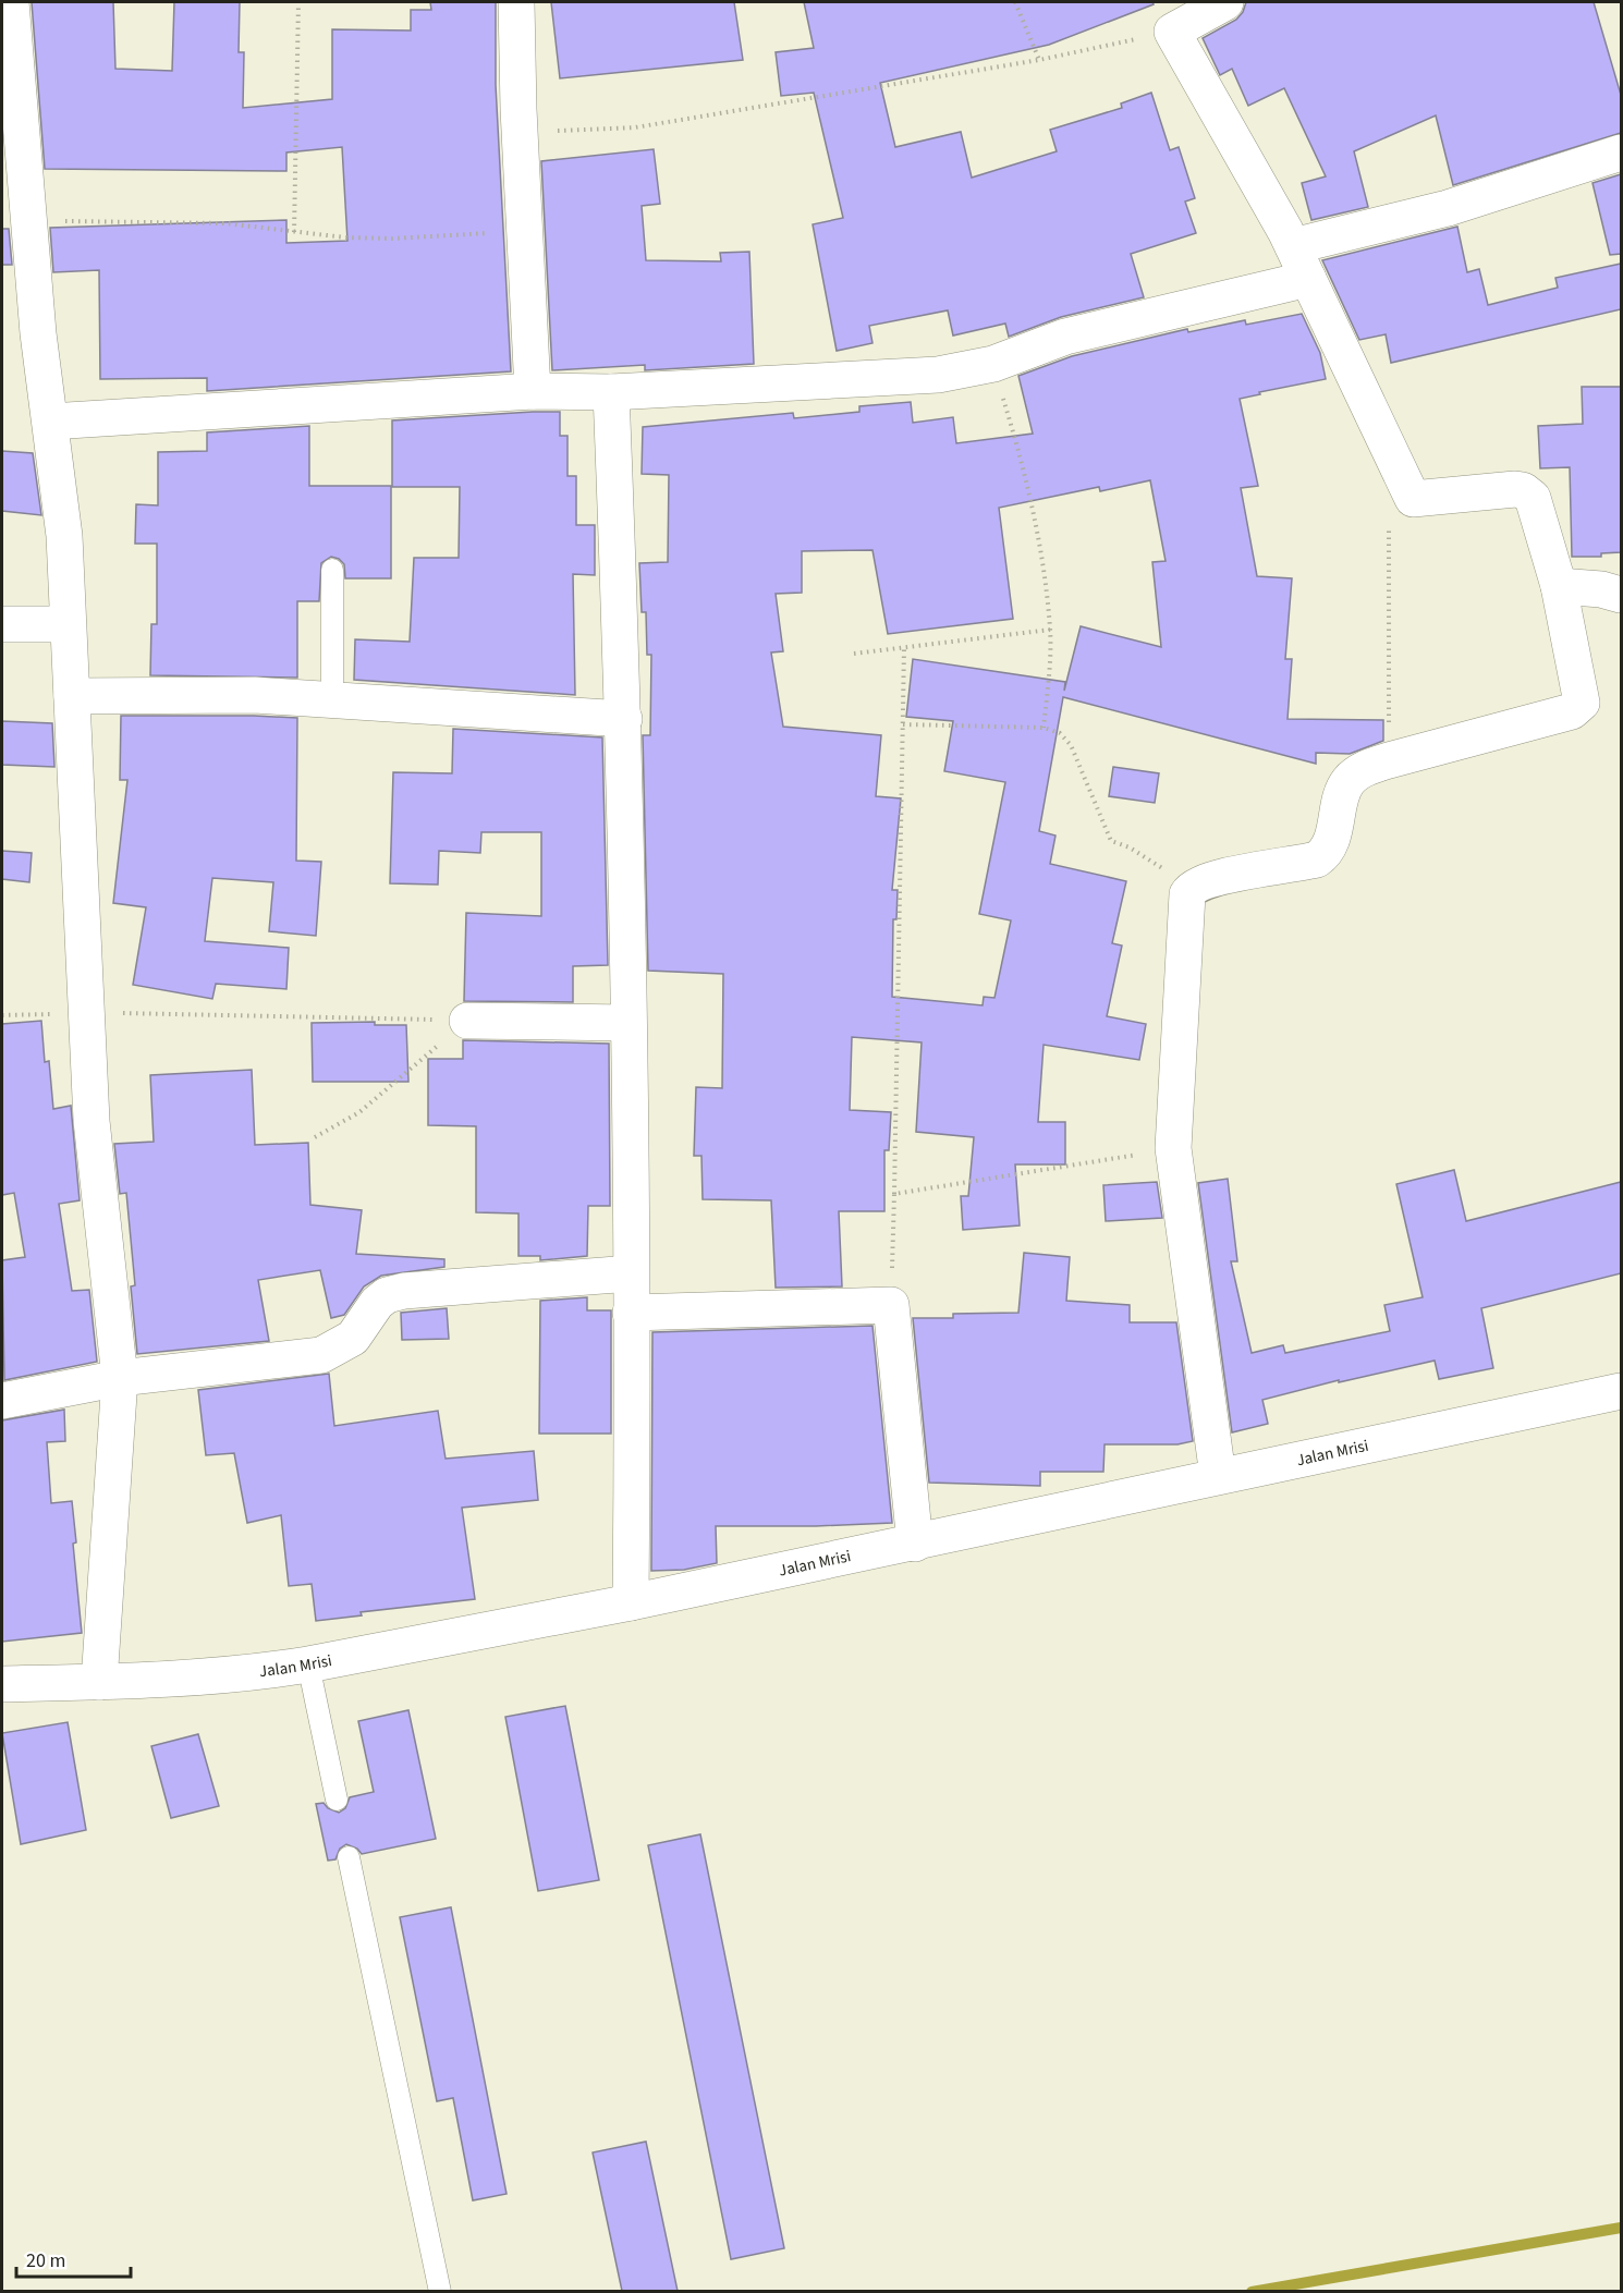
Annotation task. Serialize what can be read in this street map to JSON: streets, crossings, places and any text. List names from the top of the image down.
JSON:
{
  "streets": {
    "street": ["Jalan Mrisi"]
  },
  "scale_bar": "20 m"
}
